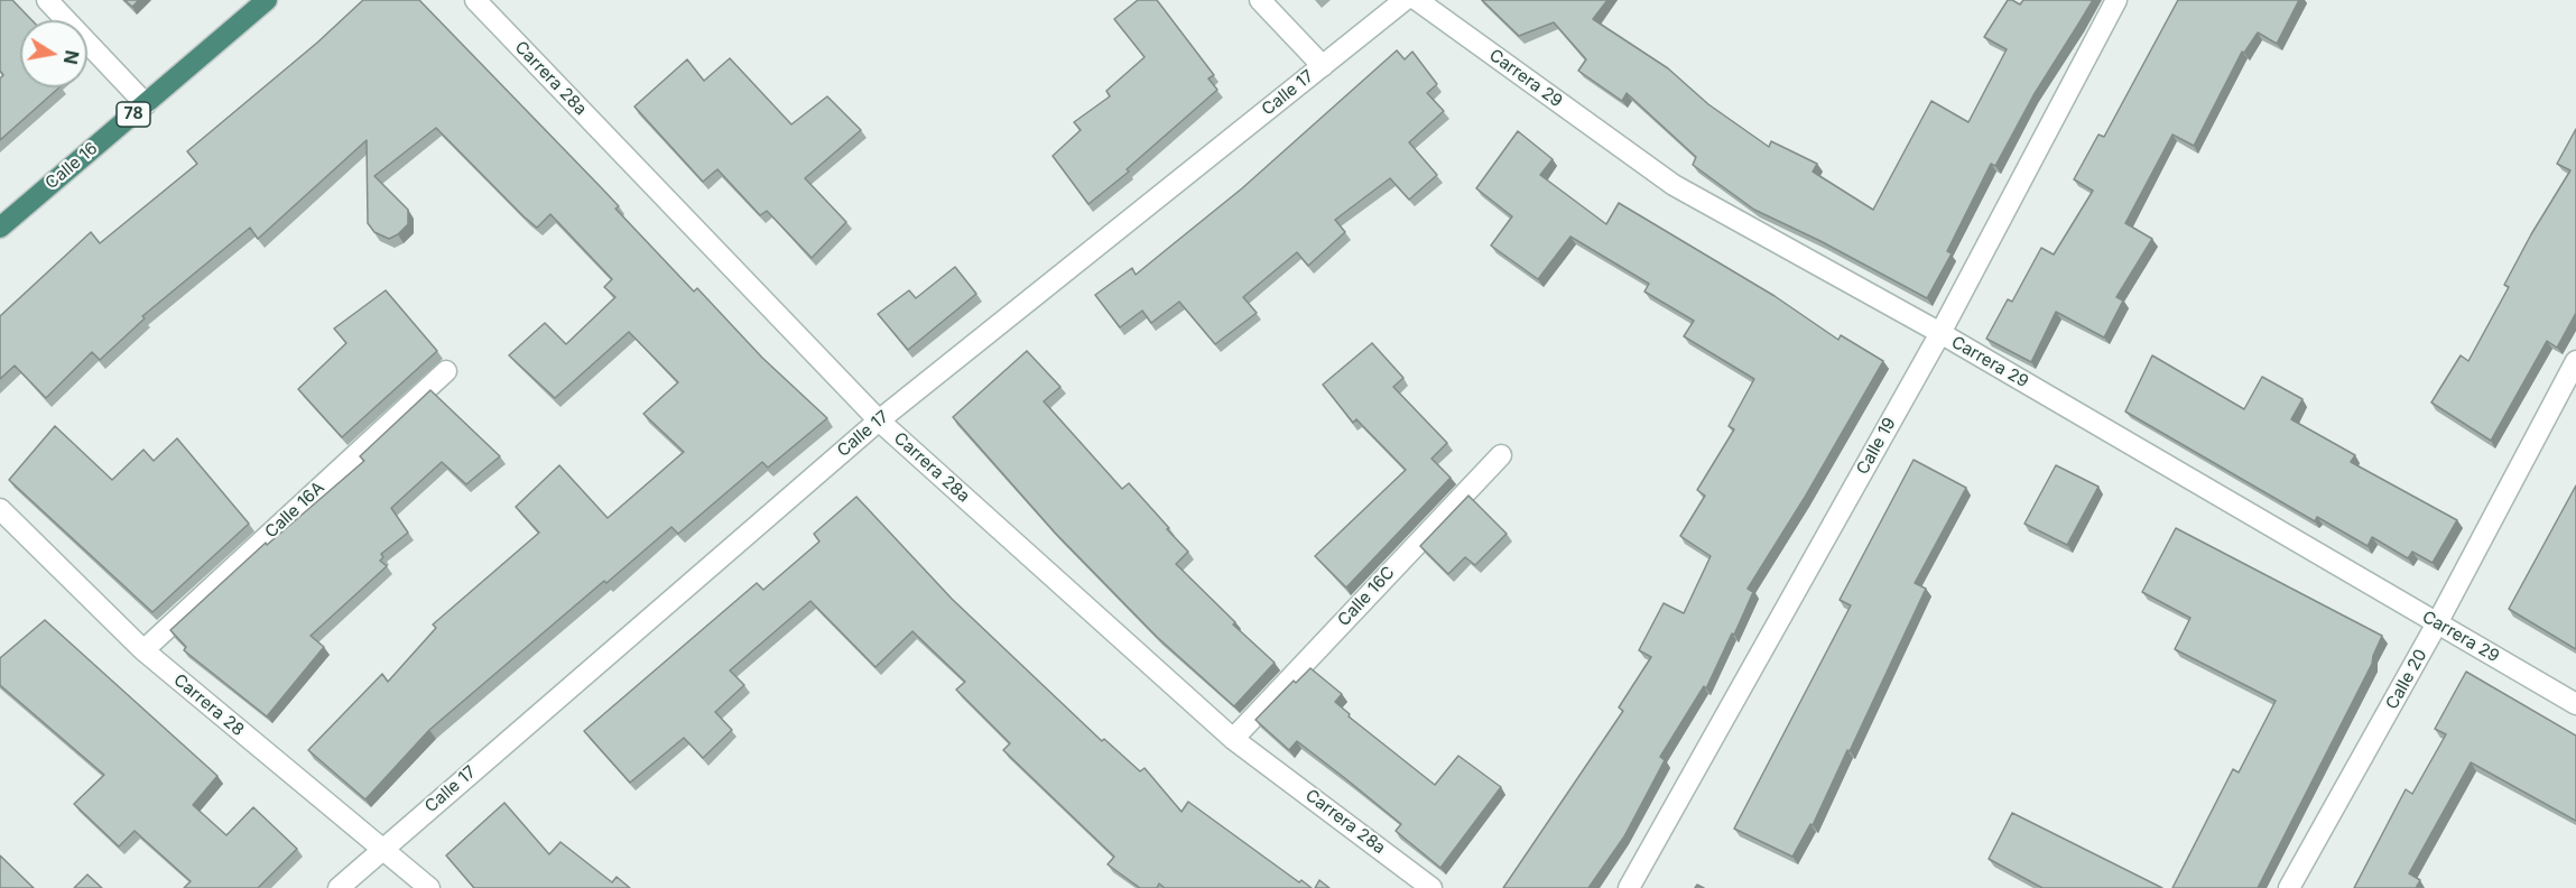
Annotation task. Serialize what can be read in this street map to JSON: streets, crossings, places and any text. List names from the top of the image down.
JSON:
{
  "streets": {
    "highway": ["78", "Calle 16"],
    "street": [
      "Carrera 28a",
      "Carrera 29",
      "Calle 17",
      "Calle 19",
      "Calle 16A",
      "Calle 16C",
      "Calle 20",
      "Carrera 28"
    ]
  },
  "crossings": [
    ["Carrera 28a", "Calle 17"],
    ["Carrera 28a", "Calle 16C"],
    ["Carrera 29", "Calle 19"],
    ["Carrera 29", "Calle 20"],
    ["Calle 17", "Carrera 28"],
    ["Calle 16A", "Carrera 28"]
  ],
  "north": "right"
}
